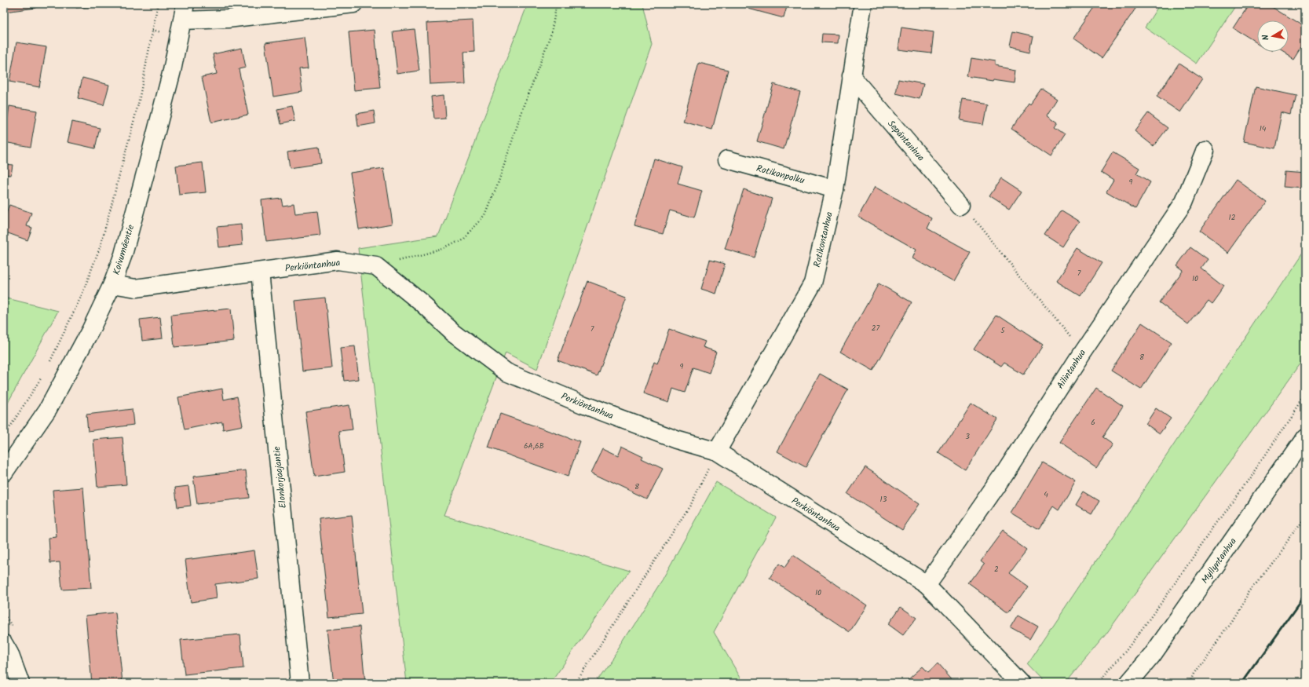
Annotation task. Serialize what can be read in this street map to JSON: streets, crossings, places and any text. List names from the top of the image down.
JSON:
{
  "streets": {
    "street": [
      "Sepäntanhua",
      "Rotikonpolku",
      "Rotikontanhua",
      "Koivumäentie",
      "Perkiöntanhua",
      "Ailintanhua",
      "Elonkorjaajantie",
      "Myllyntanhua"
    ]
  },
  "crossings": [
    ["Sepäntanhua", "Rotikontanhua"],
    ["Rotikonpolku", "Rotikontanhua"],
    ["Rotikontanhua", "Perkiöntanhua"],
    ["Koivumäentie", "Perkiöntanhua"],
    ["Perkiöntanhua", "Ailintanhua"],
    ["Perkiöntanhua", "Elonkorjaajantie"]
  ],
  "house_numbers": [
    "14",
    "9",
    "12",
    "7",
    "10",
    "27",
    "7",
    "5",
    "8",
    "9",
    "6",
    "3",
    "6A,6B",
    "8",
    "4",
    "13",
    "2",
    "10"
  ],
  "north": "left"
}
